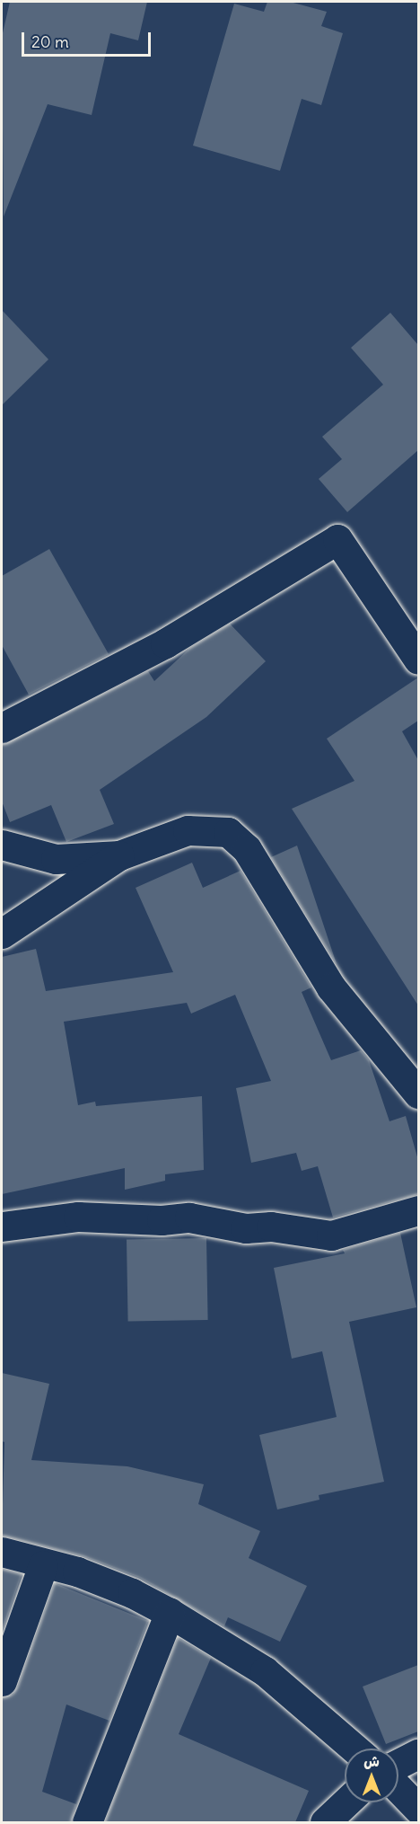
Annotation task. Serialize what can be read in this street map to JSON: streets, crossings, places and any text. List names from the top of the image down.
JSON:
{
  "scale_bar": "20 m",
  "north": "top"
}
